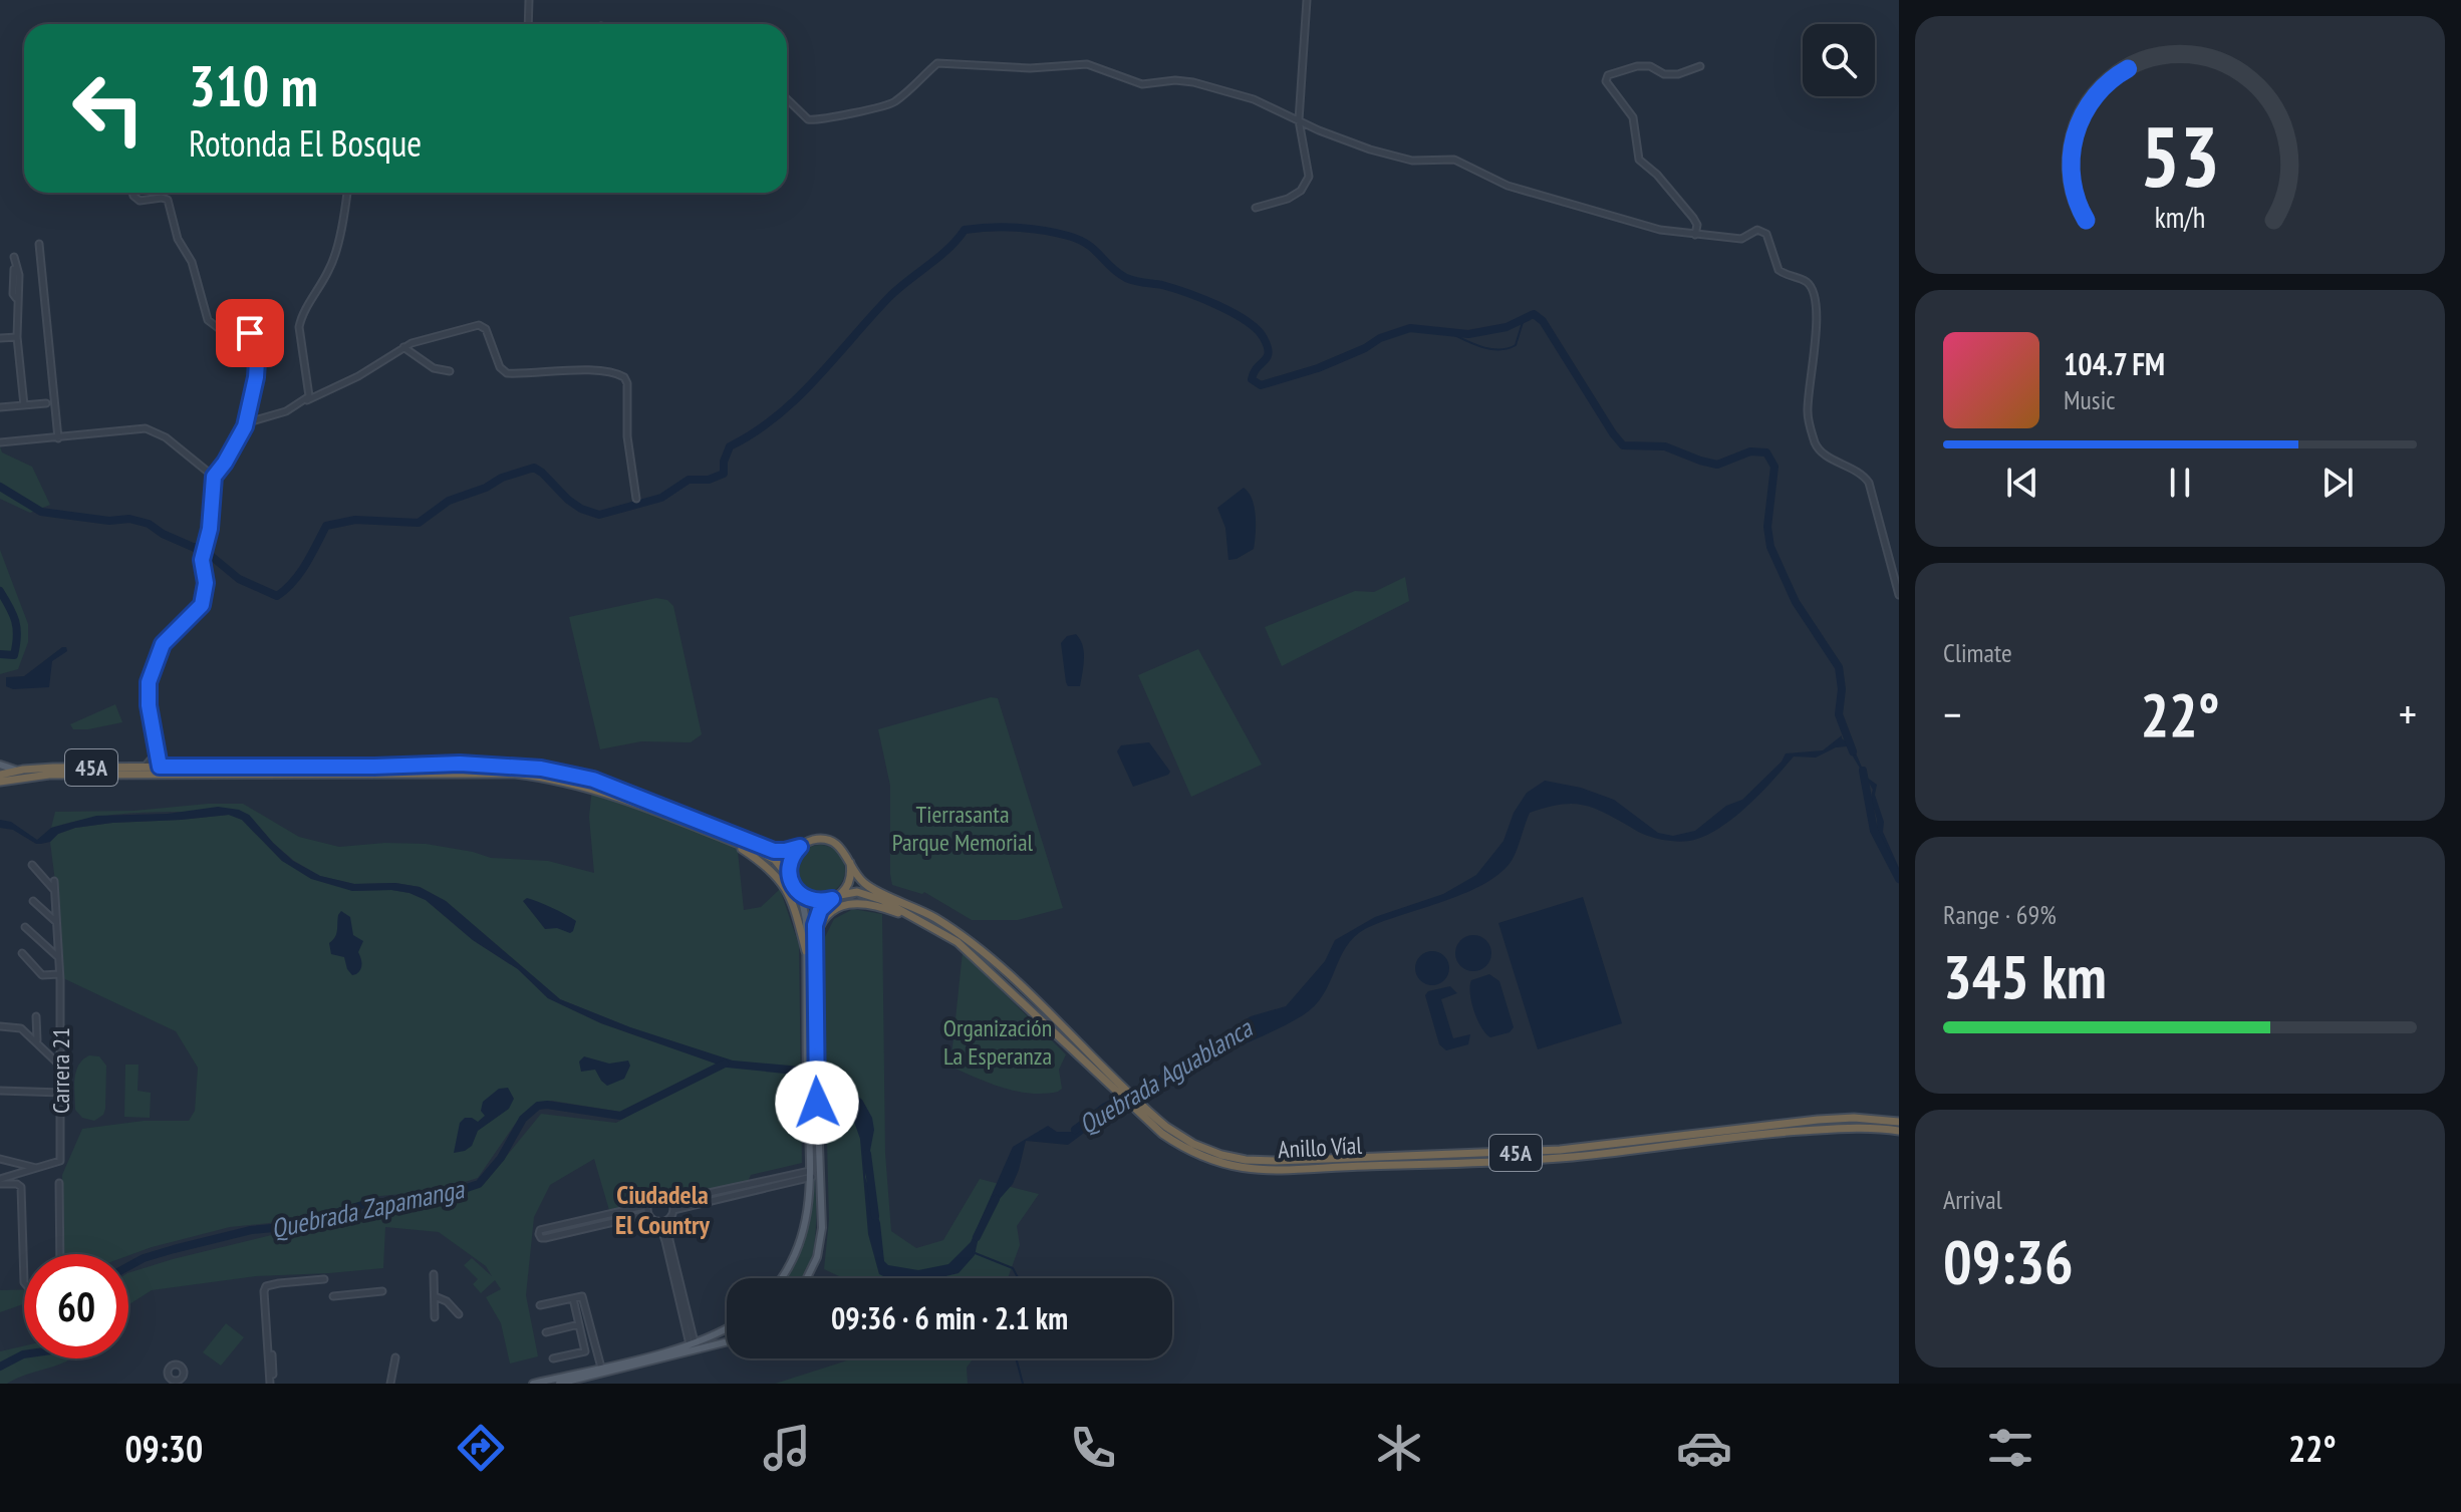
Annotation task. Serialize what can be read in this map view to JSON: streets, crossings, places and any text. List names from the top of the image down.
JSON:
{
  "streets": {
    "highway": ["45A", "Anillo Víal"],
    "street": ["Carrera 21"]
  },
  "crossings": [
    ["45A", "Anillo Víal"]
  ],
  "districts": ["Ciudadela El Country"],
  "water": ["Quebrada Aguablanca", "Quebrada Zapamanga"],
  "parks": ["Tierrasanta Parque Memorial", "Organización La Esperanza"],
  "page": {
    "turn": ["310 m", "Rotonda El Bosque"],
    "song": ["104.7 FM", "Music"],
    "tile": [
      "Climate",
      ["Range · 69%", "345 km"],
      ["Arrival", "09:36"]
    ],
    "heat": ["−", "22°", "+"],
    "limit": "60",
    "trip": "09:36 · 6 min · 2.1 km",
    "tabs": ["09:30", "22°"],
    "gauge": ["53", "km/h"]
  }
}
